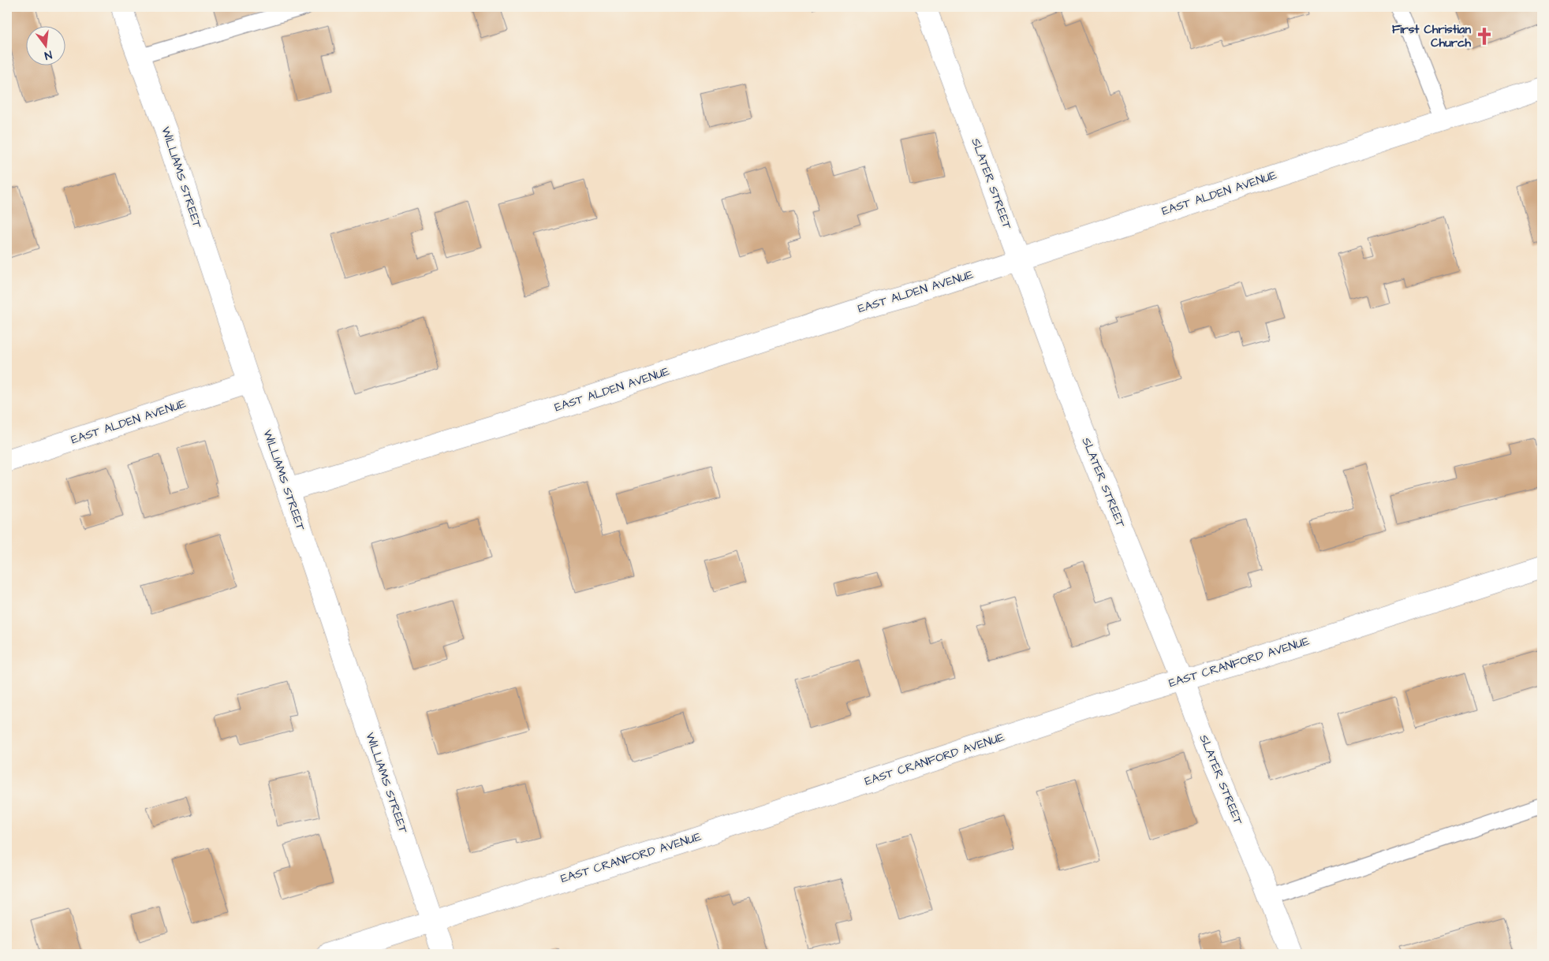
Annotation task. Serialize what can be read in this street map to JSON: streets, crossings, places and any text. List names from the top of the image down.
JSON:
{
  "streets": {
    "street": [
      "WILLIAMS STREET",
      "SLATER STREET",
      "EAST ALDEN AVENUE",
      "EAST CRANFORD AVENUE"
    ]
  },
  "crossings": [
    ["WILLIAMS STREET", "EAST ALDEN AVENUE"],
    ["WILLIAMS STREET", "EAST CRANFORD AVENUE"],
    ["SLATER STREET", "EAST ALDEN AVENUE"],
    ["SLATER STREET", "EAST CRANFORD AVENUE"]
  ],
  "places": {
    "church": ["First Christian Church"]
  },
  "north": "bottom"
}
